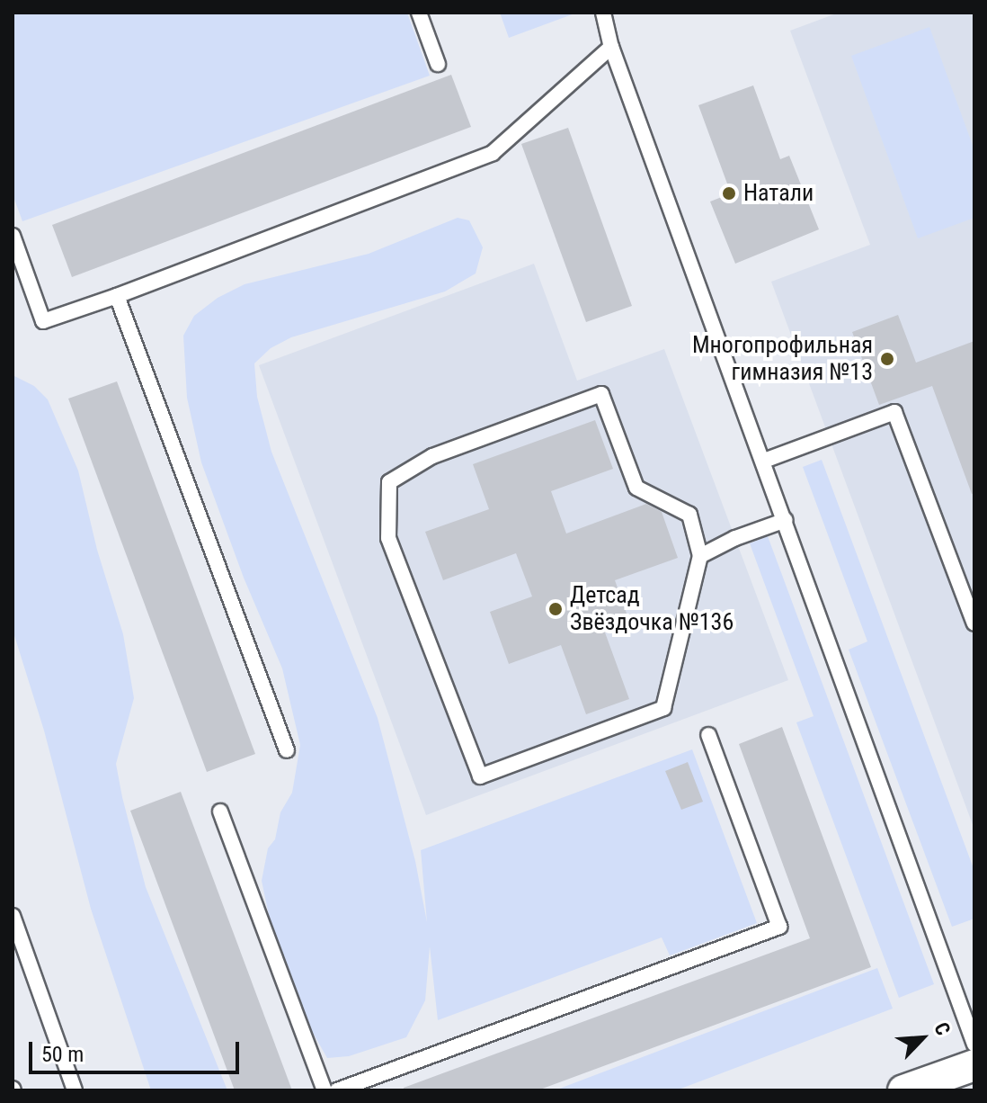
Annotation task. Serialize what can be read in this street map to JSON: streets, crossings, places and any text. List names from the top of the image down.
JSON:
{
  "places": ["Натали", "Многопрофильная гимназия №13", "Детсад Звёздочка №136"],
  "scale_bar": "50 m",
  "north": "top right"
}
